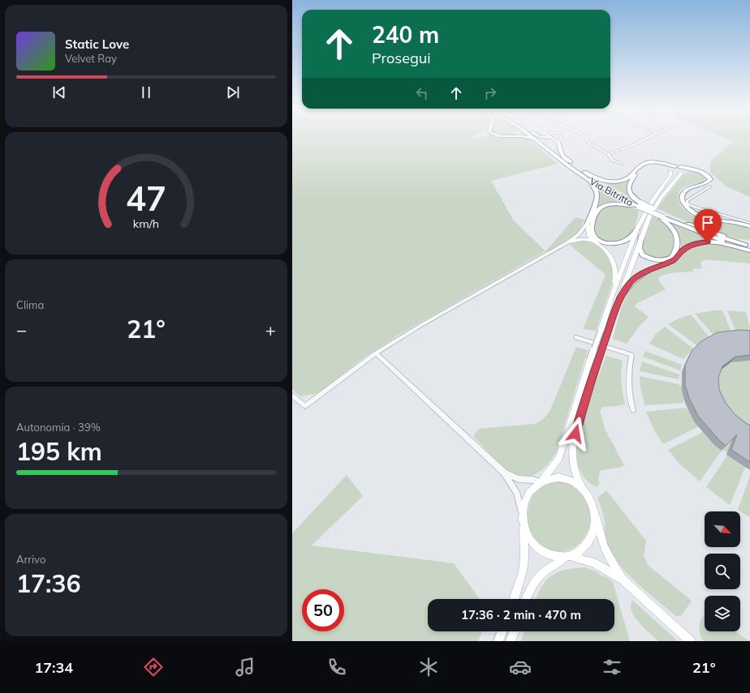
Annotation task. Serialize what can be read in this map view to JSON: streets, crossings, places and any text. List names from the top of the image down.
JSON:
{
  "streets": {
    "highway": ["Via Bitritto"]
  },
  "north": "bottom right",
  "page": {
    "turn": ["240 m", "Prosegui"],
    "song": ["Static Love", "Velvet Ray"],
    "tile": [
      "Clima",
      ["Autonomia · 39%", "195 km"],
      ["Arrivo", "17:36"]
    ],
    "heat": ["−", "21°", "+"],
    "limit": "50",
    "trip": "17:36 · 2 min · 470 m",
    "tabs": ["17:34", "21°"],
    "gauge": ["47", "km/h"]
  }
}
